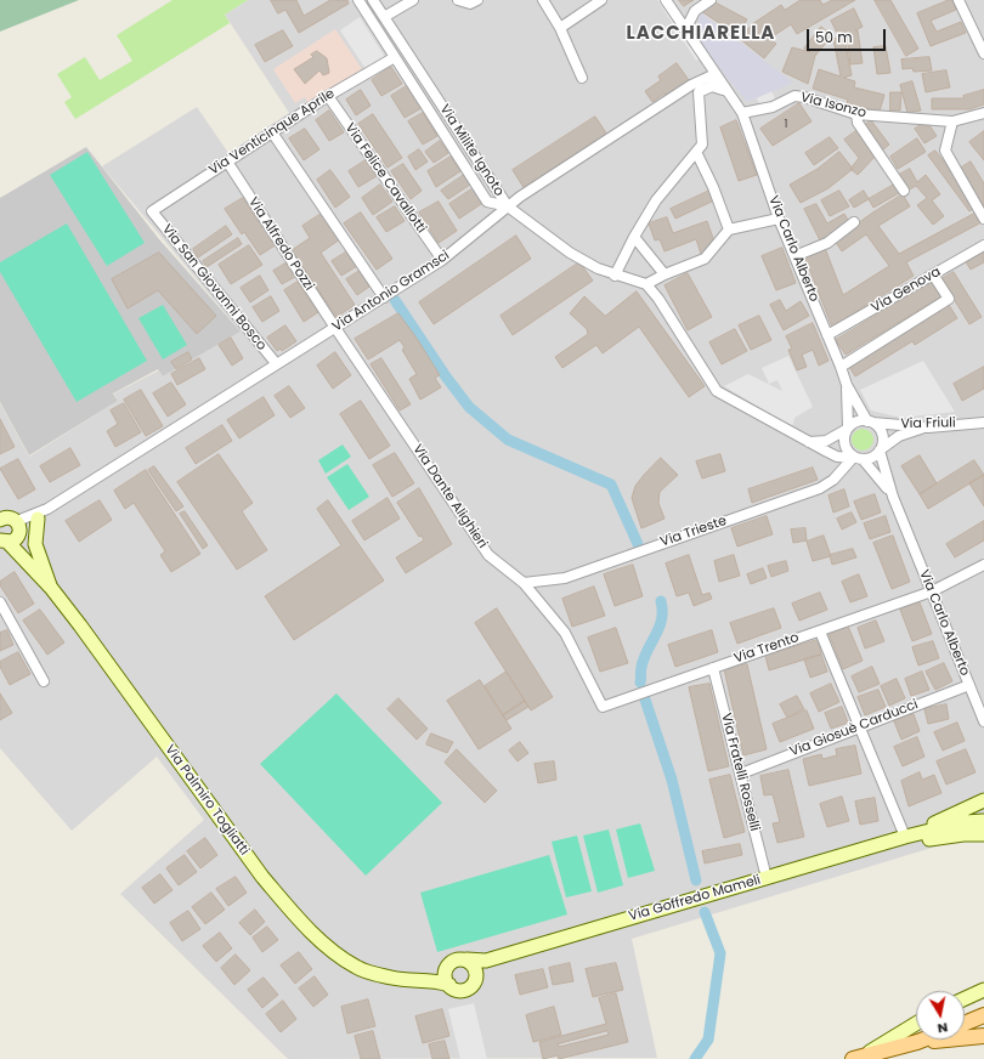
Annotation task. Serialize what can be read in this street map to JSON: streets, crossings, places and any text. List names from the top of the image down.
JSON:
{
  "streets": {
    "street": [
      "Via Isonzo",
      "Via Venticinque Aprile",
      "Via Milite Ignoto",
      "Via Felice Cavallotti",
      "Via Alfredo Pozzi",
      "Via Carlo Alberto",
      "Via San Giovanni Bosco",
      "Via Genova",
      "Via Antonio Gramsci",
      "Via Friuli",
      "Via Dante Alighieri",
      "Via Trieste",
      "Via Trento",
      "Via Giosuè Carducci",
      "Via Fratelli Rosselli",
      "Via Palmiro Togliatti",
      "Via Goffredo Mameli"
    ]
  },
  "crossings": [
    ["Via Isonzo", "Via Carlo Alberto"],
    ["Via Venticinque Aprile", "Via Milite Ignoto"],
    ["Via Venticinque Aprile", "Via Felice Cavallotti"],
    ["Via Venticinque Aprile", "Via Alfredo Pozzi"],
    ["Via Venticinque Aprile", "Via San Giovanni Bosco"],
    ["Via Milite Ignoto", "Via Antonio Gramsci"],
    ["Via Felice Cavallotti", "Via Antonio Gramsci"],
    ["Via Alfredo Pozzi", "Via Antonio Gramsci"],
    ["Via Alfredo Pozzi", "Via Dante Alighieri"],
    ["Via Carlo Alberto", "Via Genova"],
    ["Via Carlo Alberto", "Via Antonio Gramsci"],
    ["Via Carlo Alberto", "Via Friuli"],
    ["Via Carlo Alberto", "Via Trieste"],
    ["Via Carlo Alberto", "Via Trento"],
    ["Via Carlo Alberto", "Via Giosuè Carducci"],
    ["Via San Giovanni Bosco", "Via Antonio Gramsci"],
    ["Via Antonio Gramsci", "Via Dante Alighieri"],
    ["Via Antonio Gramsci", "Via Palmiro Togliatti"],
    ["Via Friuli", "Via Trieste"],
    ["Via Dante Alighieri", "Via Trieste"],
    ["Via Dante Alighieri", "Via Trento"],
    ["Via Trento", "Via Fratelli Rosselli"],
    ["Via Giosuè Carducci", "Via Fratelli Rosselli"],
    ["Via Fratelli Rosselli", "Via Goffredo Mameli"],
    ["Via Palmiro Togliatti", "Via Goffredo Mameli"]
  ],
  "districts": ["LACCHIARELLA"],
  "house_numbers": ["1"],
  "scale_bar": "50 m",
  "north": "bottom"
}
